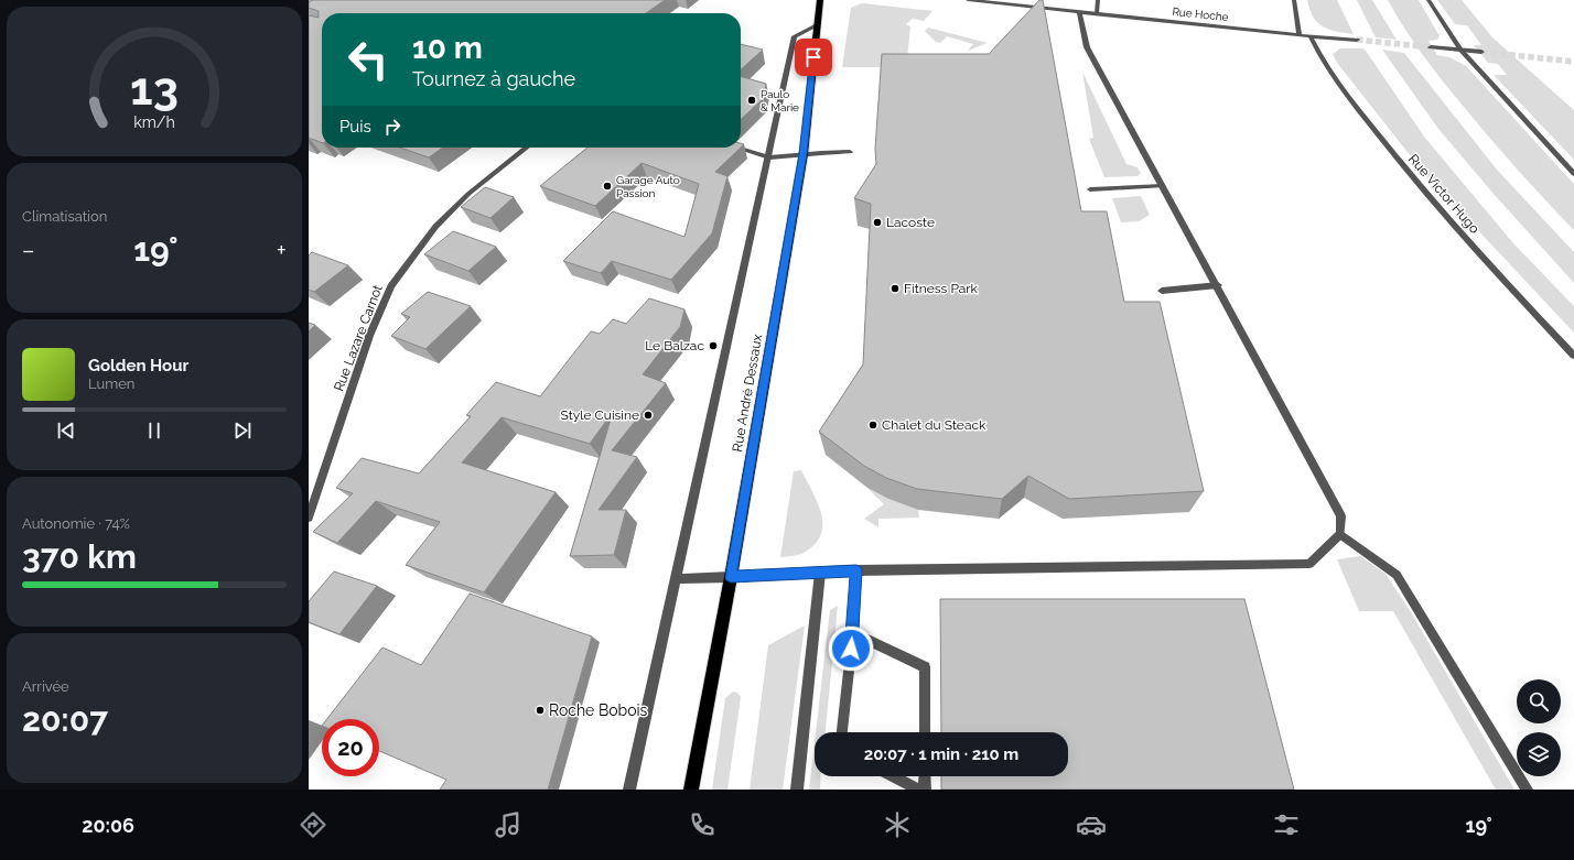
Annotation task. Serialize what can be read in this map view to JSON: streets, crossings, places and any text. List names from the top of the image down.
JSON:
{
  "streets": {
    "main road": ["Rue André Dessaux"],
    "street": ["Rue Hoche", "Rue Victor Hugo", "Rue Lazare Carnot"]
  },
  "crossings": [
    ["Rue Hoche", "Rue Victor Hugo"]
  ],
  "places": [
    "Paulo & Marie",
    "Garage Auto Passion",
    "Lacoste",
    "Fitness Park",
    "Le Balzac",
    "Style Cuisine",
    "Chalet du Steack",
    "Roche Bobois"
  ],
  "page": {
    "turn": ["10 m", "Tournez à gauche"],
    "then": "Puis",
    "tile": [
      "Climatisation",
      ["Autonomie · 74%", "370 km"],
      ["Arrivée", "20:07"]
    ],
    "heat": ["−", "19°", "+"],
    "song": ["Golden Hour", "Lumen"],
    "limit": "20",
    "trip": "20:07 · 1 min · 210 m",
    "tabs": ["20:06", "19°"],
    "gauge": ["13", "km/h"]
  }
}
